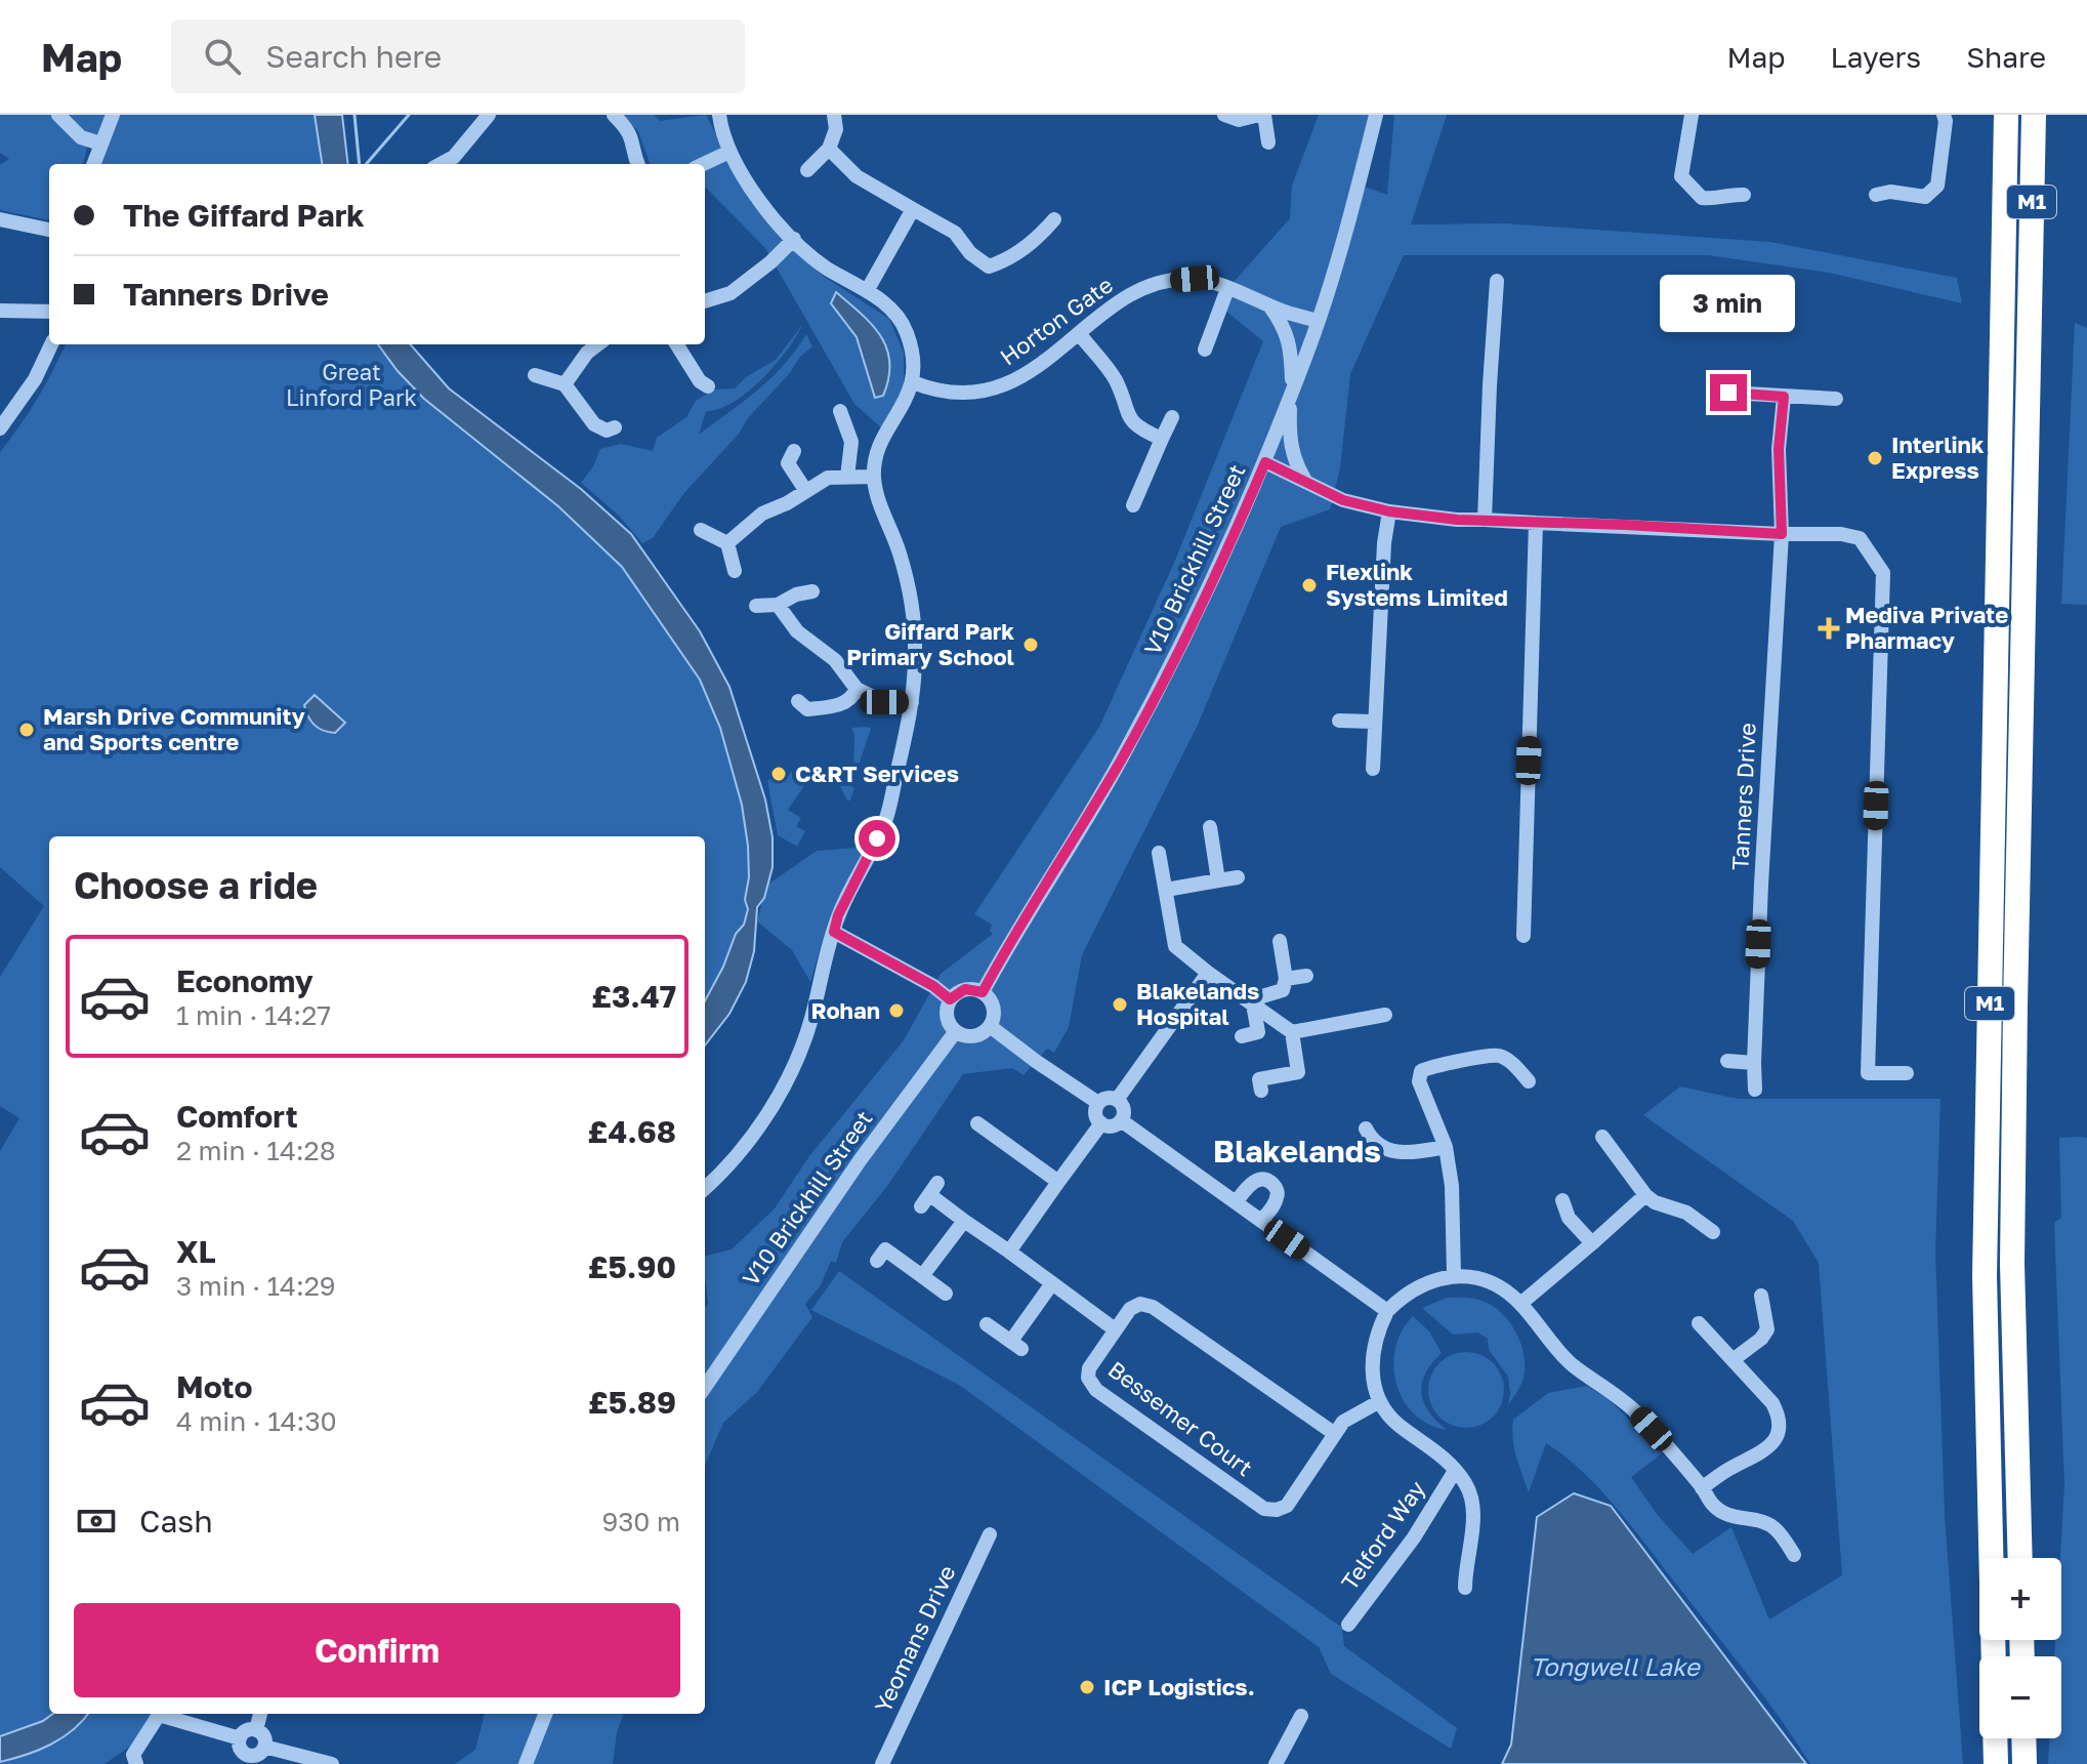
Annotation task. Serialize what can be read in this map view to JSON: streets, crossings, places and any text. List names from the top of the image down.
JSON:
{
  "streets": {
    "highway": ["M1"],
    "street": [
      "Horton Gate",
      "V10 Brickhill Street",
      "Tanners Drive",
      "Bessemer Court",
      "Telford Way",
      "Yeomans Drive"
    ]
  },
  "crossings": [
    ["Horton Gate", "V10 Brickhill Street"]
  ],
  "districts": ["Blakelands"],
  "water": ["Tongwell Lake"],
  "parks": ["Great Linford Park"],
  "places": {
    "other": [
      "Interlink Express",
      "Flexlink Systems Limited",
      "Giffard Park Primary School",
      "Marsh Drive Community and Sports centre",
      "C&RT Services",
      "Blakelands Hospital",
      "Rohan",
      "ICP Logistics."
    ],
    "health": ["Mediva Private Pharmacy"]
  },
  "page": {
    "header": "Map",
    "search": "Search here",
    "nav": ["Map", "Layers", "Share"],
    "banner": ["The Giffard Park", "Tanners Drive"],
    "bubble": "3 min",
    "heading": "Choose a ride",
    "list": [
      {
        "name": "Economy",
        "note": "1 min · 14:27",
        "value": "£3.47"
      },
      {
        "name": "Comfort",
        "note": "2 min · 14:28",
        "value": "£4.68"
      },
      {
        "name": "XL",
        "note": "3 min · 14:29",
        "value": "£5.90"
      },
      {
        "name": "Moto",
        "note": "4 min · 14:30",
        "value": "£5.89"
      }
    ],
    "pay": ["Cash", "930 m"],
    "map_buttons": ["+", "−"],
    "buttons": "Confirm"
  }
}
